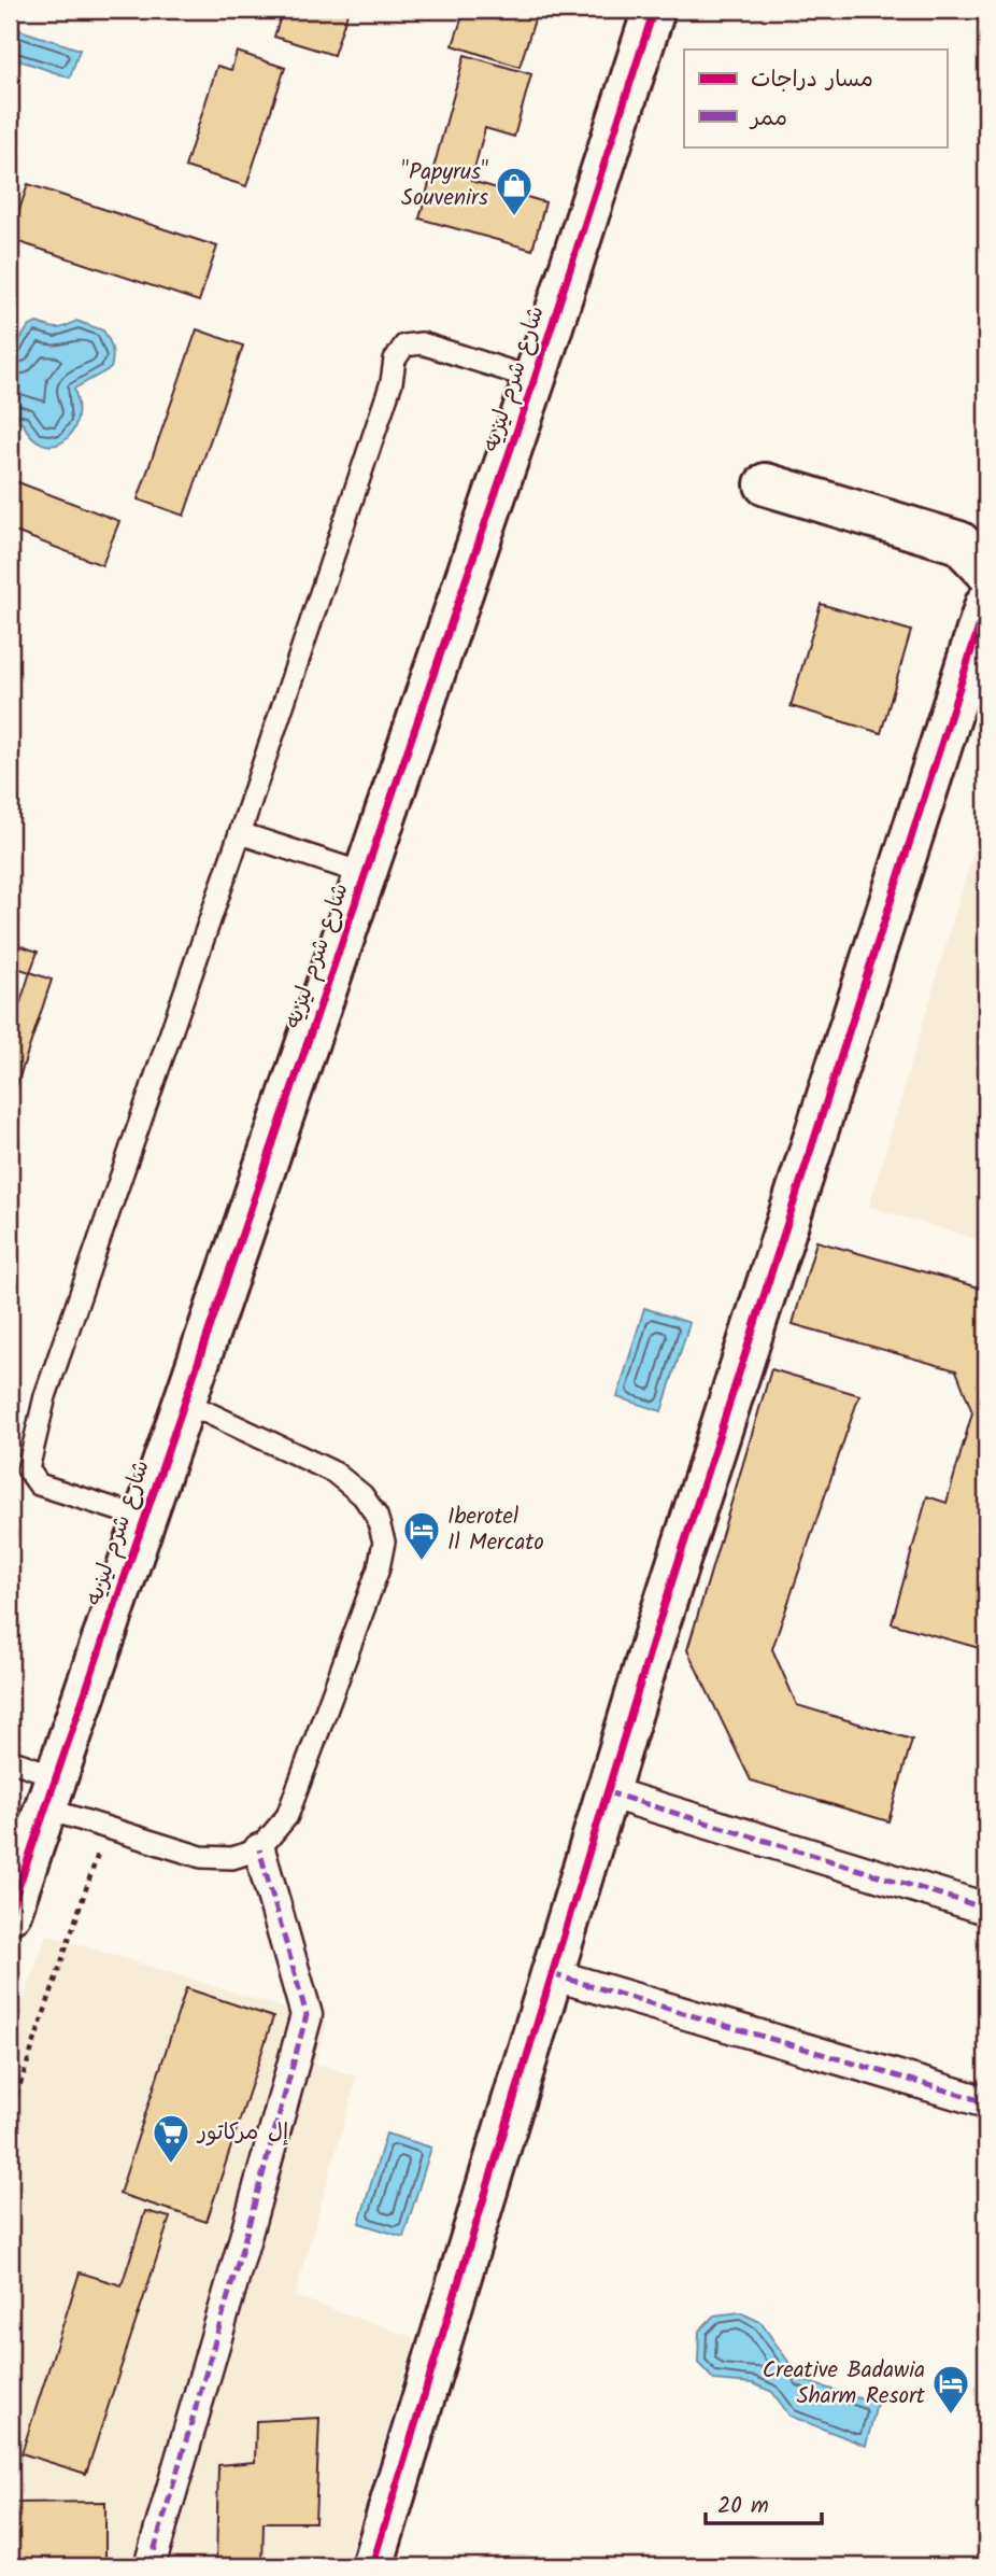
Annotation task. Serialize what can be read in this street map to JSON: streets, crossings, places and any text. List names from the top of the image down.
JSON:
{
  "streets": {
    "street": ["شارع شرم ليزيه"]
  },
  "places": {
    "shop": ["\"Papyrus\" Souvenirs"],
    "hotel": ["Iberotel Il Mercato", "Creative Badawia Sharm Resort"],
    "supermarket": ["إل مركاتور"]
  },
  "legend": ["مسار دراجات", "ممر"],
  "scale_bar": "20 m"
}
